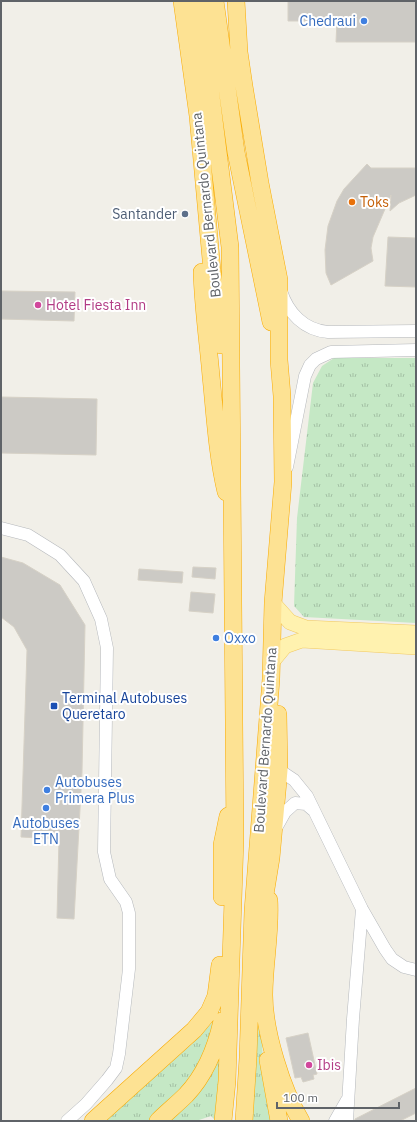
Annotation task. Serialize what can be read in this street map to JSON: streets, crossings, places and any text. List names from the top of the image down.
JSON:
{
  "streets": {
    "highway": ["Boulevard Bernardo Quintana"]
  },
  "places": {
    "other": [
      "Chedraui",
      "Toks",
      "Santander",
      "Hotel Fiesta Inn",
      "Oxxo",
      "Autobuses Primera Plus",
      "Autobuses ETN",
      "Ibis"
    ],
    "transit": ["Terminal Autobuses Queretaro"]
  },
  "scale_bar": "100 m"
}
